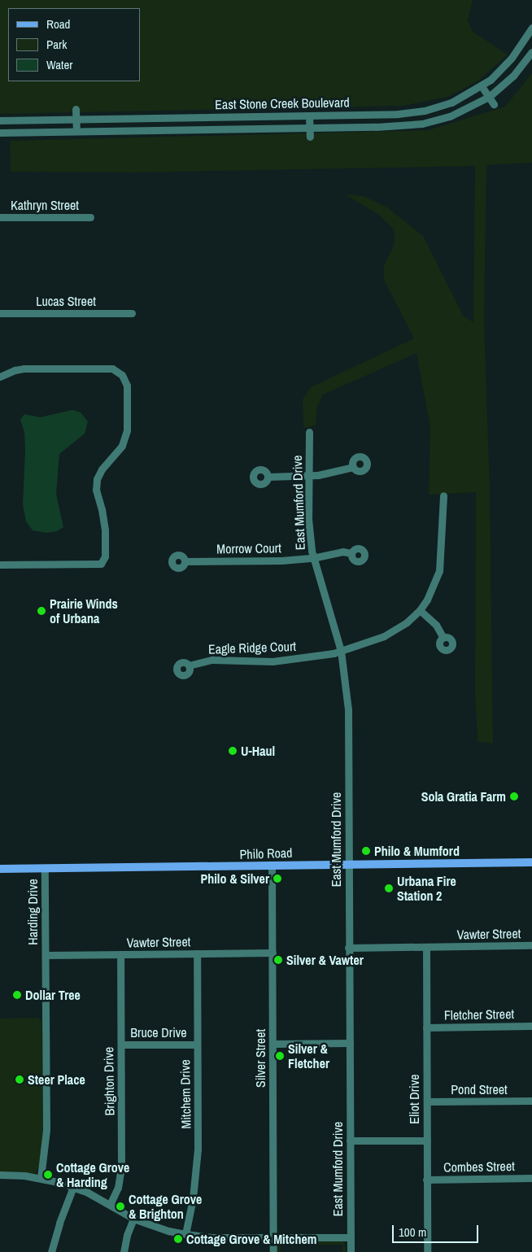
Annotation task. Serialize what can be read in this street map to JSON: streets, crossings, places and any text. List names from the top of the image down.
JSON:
{
  "streets": {
    "main road": ["Philo Road"],
    "street": [
      "East Stone Creek Boulevard",
      "Kathryn Street",
      "Lucas Street",
      "East Mumford Drive",
      "Morrow Court",
      "Eagle Ridge Court",
      "Harding Drive",
      "Vawter Street",
      "Fletcher Street",
      "Bruce Drive",
      "Silver Street",
      "Brighton Drive",
      "Pond Street",
      "Mitchem Drive",
      "Eliot Drive",
      "Combes Street"
    ]
  },
  "crossings": [
    ["East Mumford Drive", "Morrow Court"],
    ["East Mumford Drive", "Eagle Ridge Court"],
    ["East Mumford Drive", "Philo Road"],
    ["East Mumford Drive", "Vawter Street"],
    ["Philo Road", "Harding Drive"],
    ["Philo Road", "Silver Street"],
    ["Harding Drive", "Vawter Street"],
    ["Vawter Street", "Silver Street"],
    ["Vawter Street", "Brighton Drive"],
    ["Vawter Street", "Mitchem Drive"],
    ["Vawter Street", "Eliot Drive"],
    ["Fletcher Street", "Eliot Drive"],
    ["Bruce Drive", "Brighton Drive"],
    ["Bruce Drive", "Mitchem Drive"],
    ["Pond Street", "Eliot Drive"],
    ["Eliot Drive", "Combes Street"]
  ],
  "places": [
    "Prairie Winds of Urbana",
    "U-Haul",
    "Sola Gratia Farm",
    "Philo & Mumford",
    "Philo & Silver",
    "Urbana Fire Station 2",
    "Silver & Vawter",
    "Dollar Tree",
    "Silver & Fletcher",
    "Steer Place",
    "Cottage Grove & Harding",
    "Cottage Grove & Brighton",
    "Cottage Grove & Mitchem"
  ],
  "legend": ["Road", "Park", "Water"],
  "scale_bar": "100 m"
}
